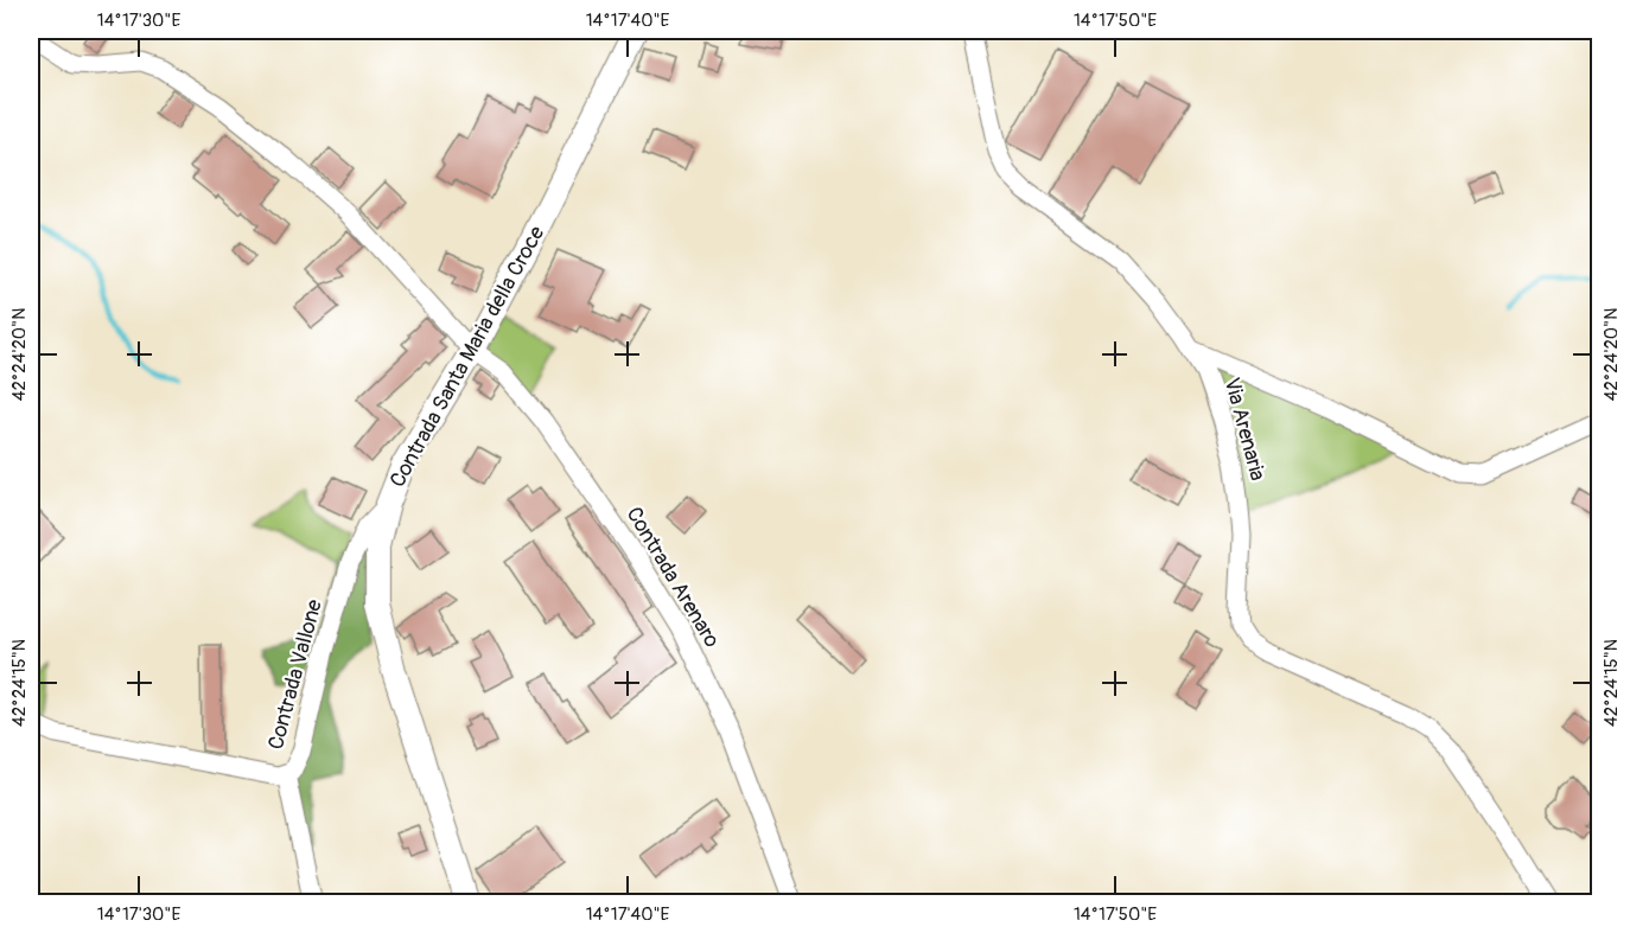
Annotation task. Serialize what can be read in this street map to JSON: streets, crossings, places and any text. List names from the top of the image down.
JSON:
{
  "streets": {
    "main road": ["Contrada Santa Maria della Croce"],
    "street": ["Via Arenaria", "Contrada Arenaro", "Contrada Vallone"]
  },
  "crossings": [
    ["Contrada Santa Maria della Croce", "Contrada Arenaro"],
    ["Contrada Santa Maria della Croce", "Contrada Vallone"]
  ],
  "coordinates": [
    "14°17'30\"E",
    "14°17'40\"E",
    "14°17'50\"E",
    "42°24'20\"N",
    "42°24'15\"N"
  ]
}
